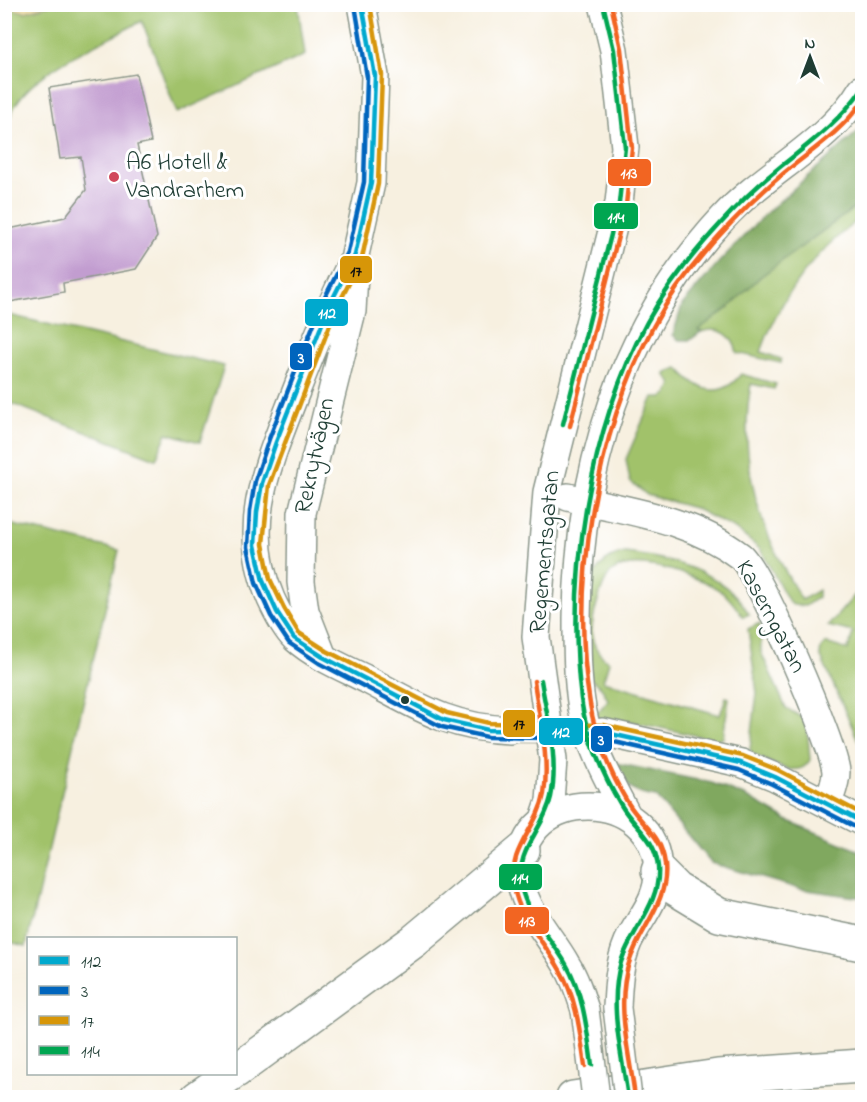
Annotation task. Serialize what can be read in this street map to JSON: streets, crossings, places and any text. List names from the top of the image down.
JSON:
{
  "streets": {
    "street": ["Rekrytvägen", "Regementsgatan", "Kaserngatan"]
  },
  "crossings": [
    ["Regementsgatan", "Kaserngatan"]
  ],
  "places": ["A6 Hotell & Vandrarhem"],
  "lines": [
    "transit line 112",
    "transit line 17",
    "transit line 114",
    "transit line 113",
    "transit line 3"
  ],
  "legend": [
    "112",
    "3",
    "17",
    "114"
  ],
  "north": "top"
}
